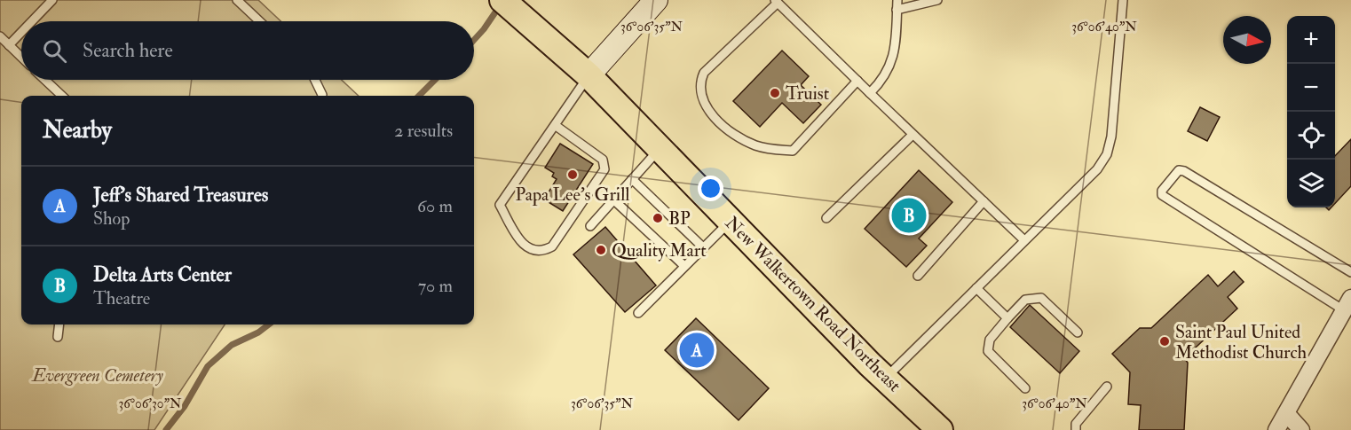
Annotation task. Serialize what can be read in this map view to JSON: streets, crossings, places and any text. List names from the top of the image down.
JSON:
{
  "streets": {
    "main road": ["New Walkertown Road Northeast"]
  },
  "parks": ["Evergreen Cemetery"],
  "places": [
    "Truist",
    "Papa Lee's Grill",
    "BP",
    "Quality Mart",
    "Saint Paul United Methodist Church"
  ],
  "north": "right",
  "page": {
    "map_buttons": ["+", "−"],
    "search": "Search here",
    "heading": ["Nearby", "2 results"],
    "list": [
      {
        "mark": "A",
        "name": "Jeff's Shared Treasures",
        "note": "Shop",
        "value": "60 m"
      },
      {
        "mark": "B",
        "name": "Delta Arts Center",
        "note": "Theatre",
        "value": "70 m"
      }
    ],
    "pins": ["B", "A"]
  },
  "coordinates": ["36°06'35\"N", "36°06'40\"N", "36°06'30\"N"]
}
